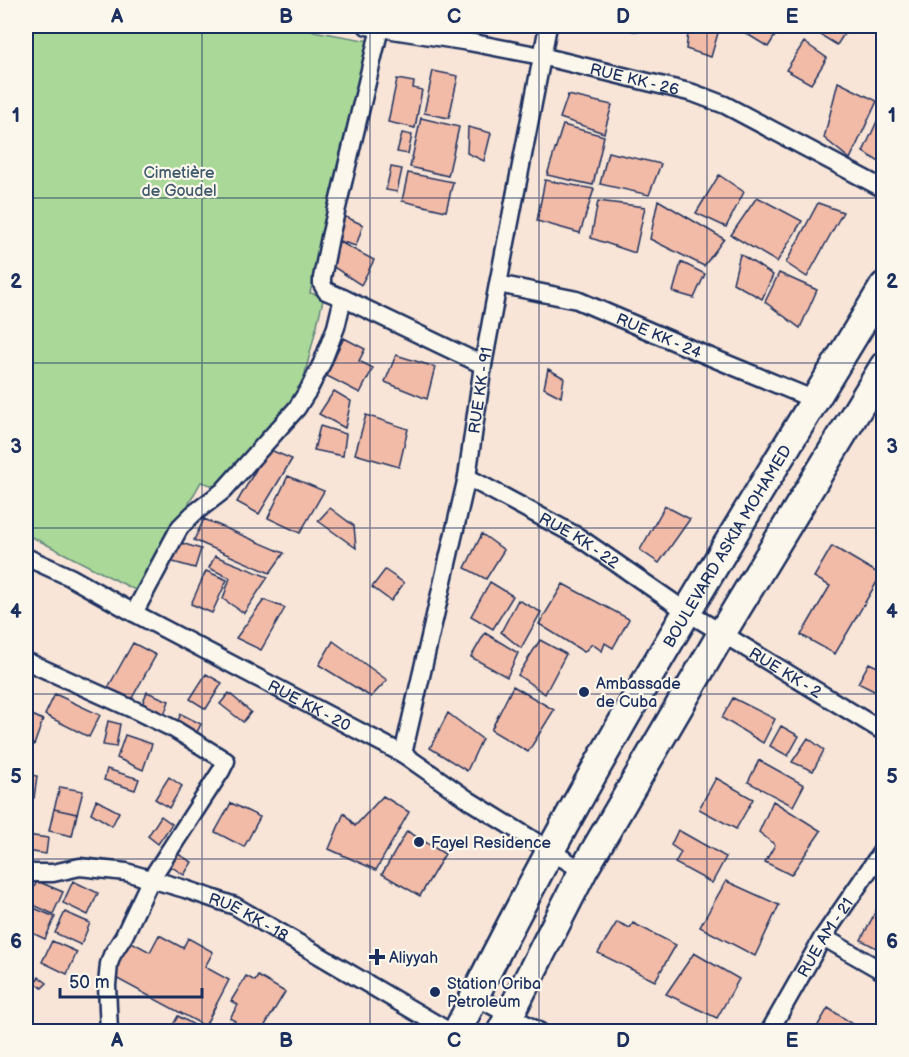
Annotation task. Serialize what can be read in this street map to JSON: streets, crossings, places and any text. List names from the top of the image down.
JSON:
{
  "streets": {
    "main road": ["BOULEVARD ASKIA MOHAMED"],
    "street": [
      "RUE KK - 26",
      "RUE KK - 24",
      "RUE KK - 91",
      "RUE KK - 22",
      "RUE KK - 2",
      "RUE KK - 20",
      "RUE KK - 18",
      "RUE AM - 21"
    ]
  },
  "crossings": [
    ["RUE KK - 26", "RUE KK - 91"],
    ["RUE KK - 24", "RUE KK - 91"],
    ["RUE KK - 24", "BOULEVARD ASKIA MOHAMED"],
    ["RUE KK - 91", "RUE KK - 22"],
    ["RUE KK - 91", "RUE KK - 20"],
    ["RUE KK - 22", "BOULEVARD ASKIA MOHAMED"],
    ["RUE KK - 22", "RUE KK - 2"],
    ["BOULEVARD ASKIA MOHAMED", "RUE KK - 2"],
    ["BOULEVARD ASKIA MOHAMED", "RUE KK - 20"]
  ],
  "parks": ["Cimetière de Goudel"],
  "places": {
    "other": ["Ambassade de Cuba", "Fayel Residence", "Station Oriba Petroleum"],
    "health": ["Aliyyah"]
  },
  "scale_bar": "50 m",
  "grid": {
    "columns": [
      "A",
      "B",
      "C",
      "D",
      "E"
    ],
    "rows": [
      "1",
      "2",
      "3",
      "4",
      "5",
      "6"
    ]
  }
}
